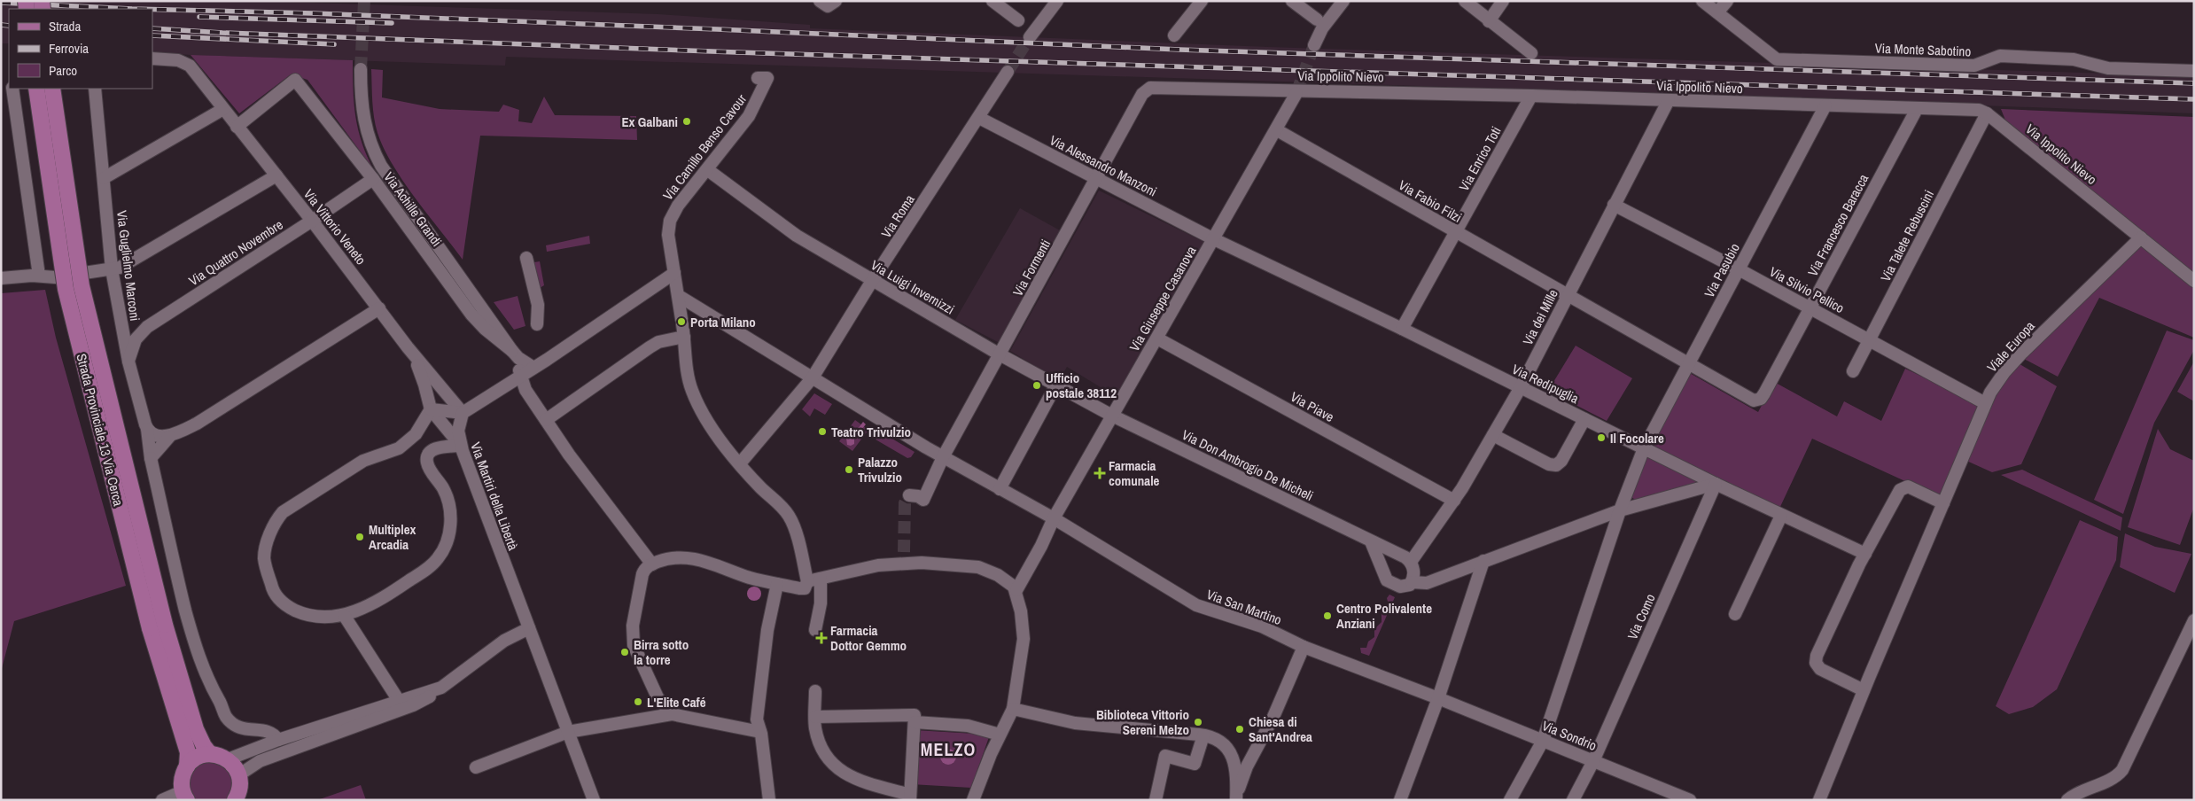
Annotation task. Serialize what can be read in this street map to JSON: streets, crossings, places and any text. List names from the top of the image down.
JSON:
{
  "streets": {
    "main road": ["Strada Provinciale 13 Via Cerca"],
    "street": [
      "Via Monte Sabotino",
      "Via Ippolito Nievo",
      "Via Camillo Benso Cavour",
      "Via Enrico Toti",
      "Via Alessandro Manzoni",
      "Via Fabio Filzi",
      "Via Achille Grandi",
      "Via Roma",
      "Via Francesco Baracca",
      "Via Vittorio Veneto",
      "Via Talete Rebuscini",
      "Via Quattro Novembre",
      "Via Guglielmo Marconi",
      "Via Formenti",
      "Via Pasubio",
      "Via Luigi Invernizzi",
      "Via Silvio Pellico",
      "Via Giuseppe Casanova",
      "Via dei Mille",
      "Viale Europa",
      "Via Redipuglia",
      "Via Piave",
      "Via Don Ambrogio De Micheli",
      "Via Martiri della Libertà",
      "Via San Martino",
      "Via Como",
      "Via Sondrio"
    ]
  },
  "crossings": [
    ["Via Ippolito Nievo", "Via Enrico Toti"],
    ["Via Ippolito Nievo", "Via Francesco Baracca"],
    ["Via Ippolito Nievo", "Via Talete Rebuscini"],
    ["Via Ippolito Nievo", "Via Formenti"],
    ["Via Ippolito Nievo", "Via Pasubio"],
    ["Via Ippolito Nievo", "Via dei Mille"],
    ["Via Ippolito Nievo", "Viale Europa"],
    ["Via Camillo Benso Cavour", "Via Roma"],
    ["Via Camillo Benso Cavour", "Via Luigi Invernizzi"],
    ["Via Camillo Benso Cavour", "Via San Martino"],
    ["Via Enrico Toti", "Via Fabio Filzi"],
    ["Via Enrico Toti", "Via Redipuglia"],
    ["Via Alessandro Manzoni", "Via Roma"],
    ["Via Alessandro Manzoni", "Via Formenti"],
    ["Via Alessandro Manzoni", "Via Giuseppe Casanova"],
    ["Via Alessandro Manzoni", "Via Redipuglia"],
    ["Via Fabio Filzi", "Via Francesco Baracca"],
    ["Via Fabio Filzi", "Via Pasubio"],
    ["Via Fabio Filzi", "Via dei Mille"],
    ["Via Achille Grandi", "Via Vittorio Veneto"],
    ["Via Achille Grandi", "Via Quattro Novembre"],
    ["Via Roma", "Via Luigi Invernizzi"],
    ["Via Roma", "Via San Martino"],
    ["Via Francesco Baracca", "Via Silvio Pellico"],
    ["Via Vittorio Veneto", "Via Quattro Novembre"],
    ["Via Vittorio Veneto", "Via Martiri della Libertà"],
    ["Via Talete Rebuscini", "Via Silvio Pellico"],
    ["Via Quattro Novembre", "Via Guglielmo Marconi"],
    ["Via Formenti", "Via Luigi Invernizzi"],
    ["Via Formenti", "Via San Martino"],
    ["Via Pasubio", "Via Silvio Pellico"],
    ["Via Pasubio", "Via Redipuglia"],
    ["Via Pasubio", "Via Sondrio"],
    ["Via Luigi Invernizzi", "Via Giuseppe Casanova"],
    ["Via Luigi Invernizzi", "Via Don Ambrogio De Micheli"],
    ["Via Silvio Pellico", "Via dei Mille"],
    ["Via Silvio Pellico", "Viale Europa"],
    ["Via Giuseppe Casanova", "Via Redipuglia"],
    ["Via Giuseppe Casanova", "Via Piave"],
    ["Via Giuseppe Casanova", "Via Don Ambrogio De Micheli"],
    ["Via Giuseppe Casanova", "Via San Martino"],
    ["Via dei Mille", "Via Redipuglia"],
    ["Via dei Mille", "Via Piave"],
    ["Via dei Mille", "Via Don Ambrogio De Micheli"],
    ["Via Redipuglia", "Via Como"],
    ["Via San Martino", "Via Sondrio"],
    ["Via Como", "Via Sondrio"]
  ],
  "districts": ["MELZO"],
  "places": {
    "other": [
      "Ex Galbani",
      "Porta Milano",
      "Ufficio postale 38112",
      "Teatro Trivulzio",
      "Il Focolare",
      "Palazzo Trivulzio",
      "Multiplex Arcadia",
      "Centro Polivalente Anziani",
      "Birra sotto la torre",
      "L'Elite Café",
      "Biblioteca Vittorio Sereni Melzo",
      "Chiesa di Sant'Andrea"
    ],
    "health": ["Farmacia comunale", "Farmacia Dottor Gemmo"]
  },
  "legend": ["Strada", "Ferrovia", "Parco"]
}
